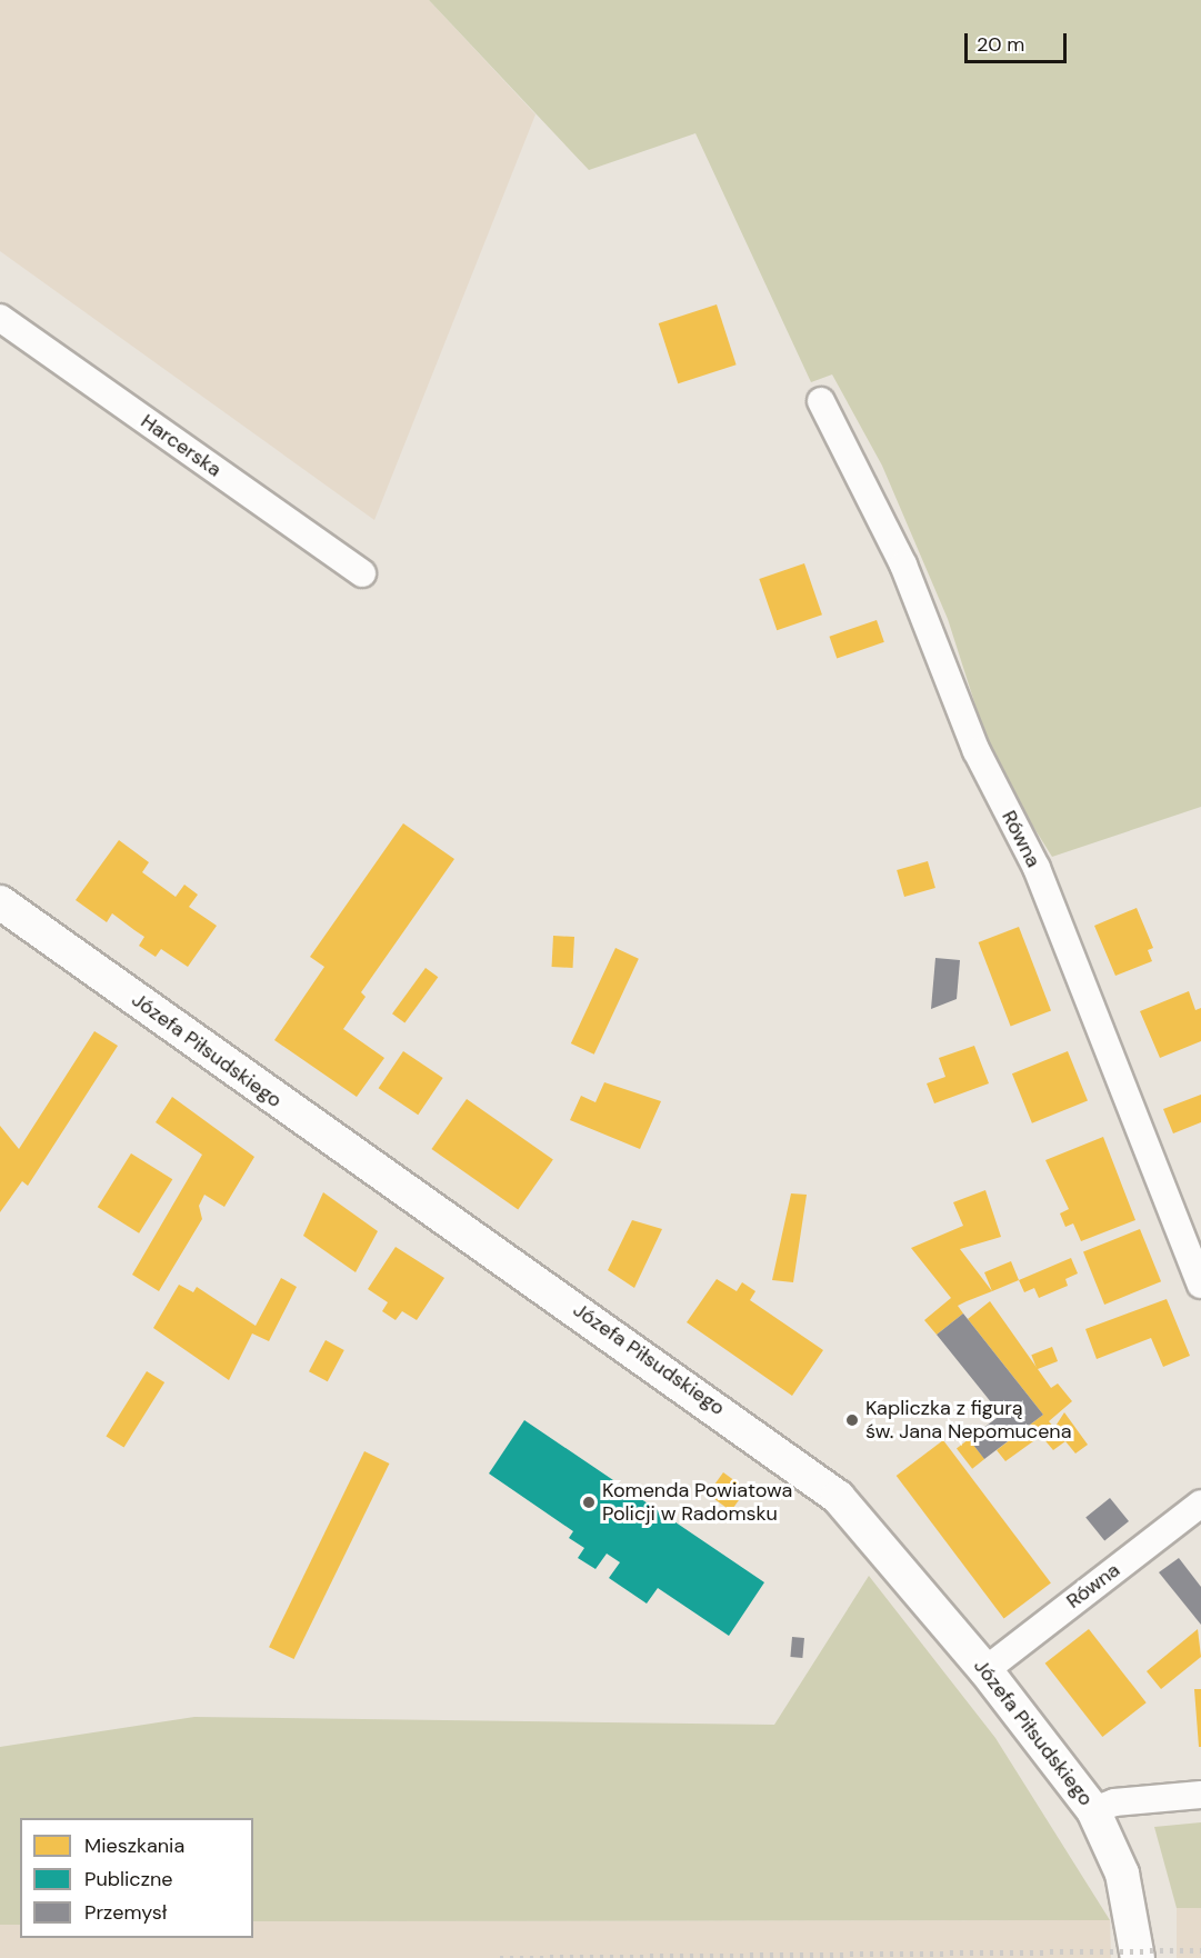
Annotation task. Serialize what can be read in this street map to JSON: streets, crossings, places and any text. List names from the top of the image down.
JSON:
{
  "streets": {
    "street": ["Harcerska", "Równa", "Józefa Piłsudskiego"]
  },
  "crossings": [
    ["Równa", "Józefa Piłsudskiego"]
  ],
  "places": ["Kapliczka z figurą św. Jana Nepomucena", "Komenda Powiatowa Policji w Radomsku"],
  "legend": ["Mieszkania", "Publiczne", "Przemysł"],
  "scale_bar": "20 m"
}
